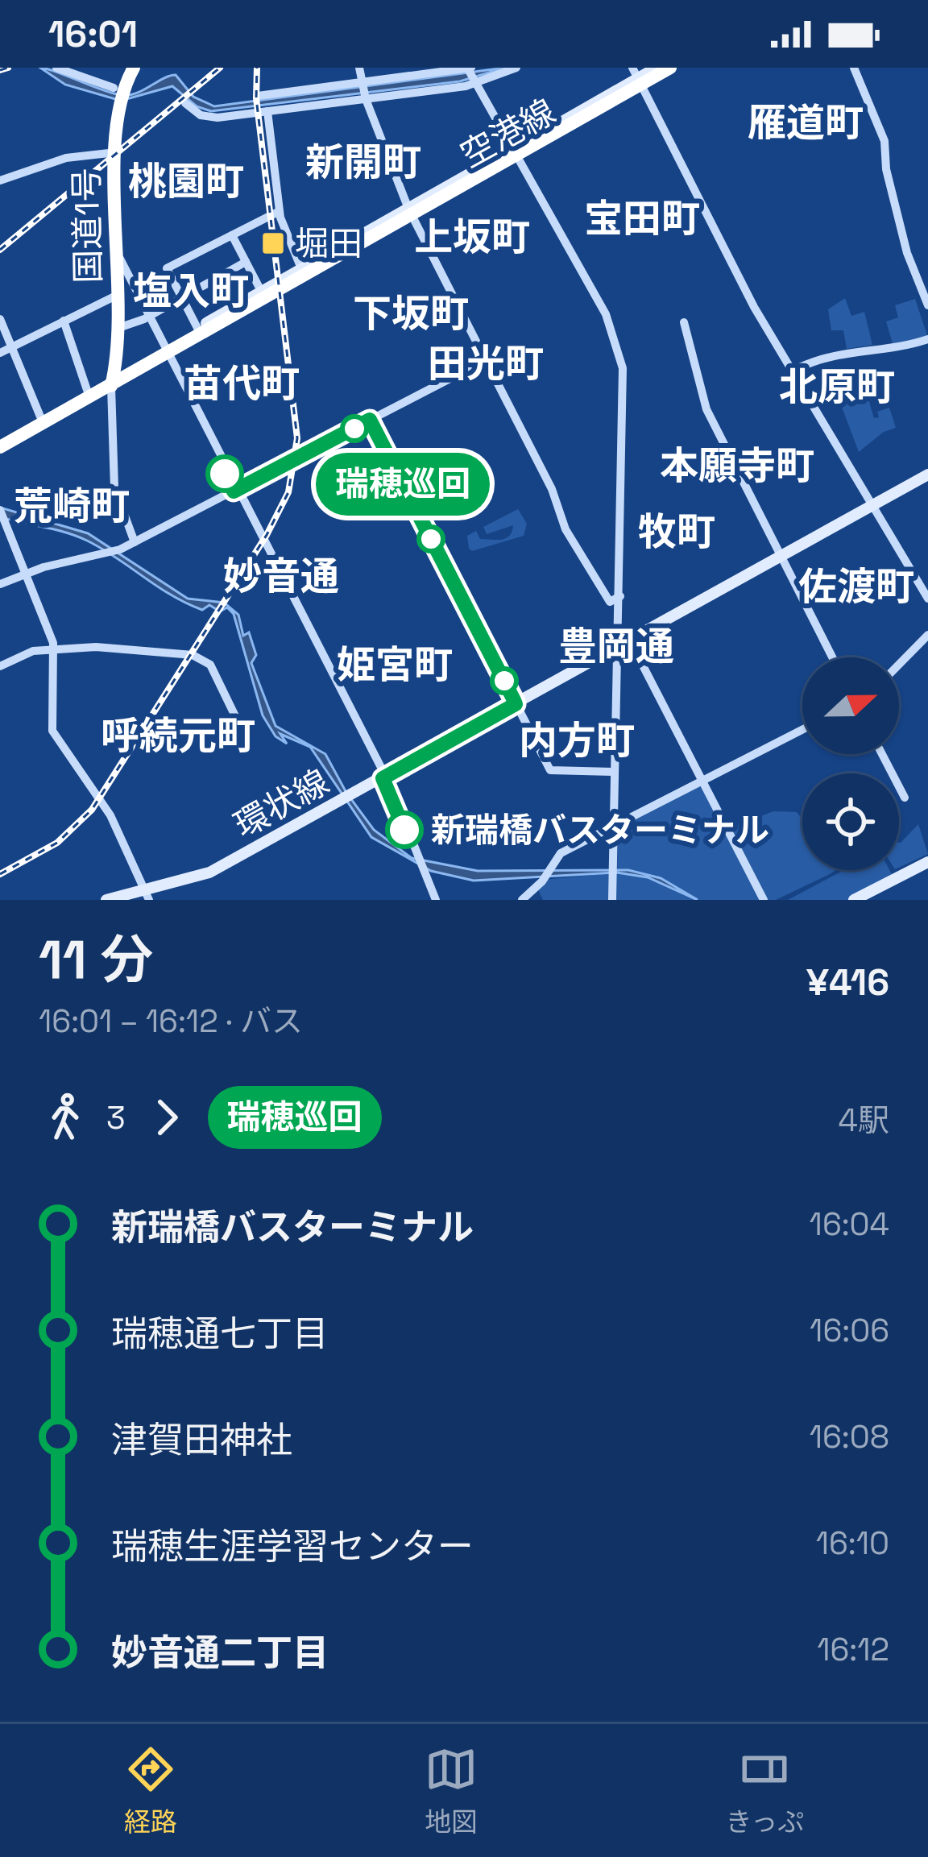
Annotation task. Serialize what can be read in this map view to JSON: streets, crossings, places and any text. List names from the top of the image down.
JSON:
{
  "streets": {
    "highway": ["国道1号"],
    "main road": ["空港線", "環状線"]
  },
  "crossings": [
    ["空港線", "国道1号"]
  ],
  "districts": [
    "雁道町",
    "新開町",
    "桃園町",
    "宝田町",
    "上坂町",
    "塩入町",
    "下坂町",
    "田光町",
    "苗代町",
    "北原町",
    "本願寺町",
    "荒崎町",
    "牧町",
    "妙音通",
    "佐渡町",
    "豊岡通",
    "姫宮町",
    "呼続元町",
    "内方町"
  ],
  "places": {
    "transit": ["堀田"],
    "other": ["新瑞橋バスターミナル"]
  },
  "lines": ["bus line 瑞穂巡回"],
  "north": "right",
  "page": {
    "status": "16:01",
    "on_map": "瑞穂巡回",
    "heading": ["11 分", "16:01 – 16:12 · バス", "¥416"],
    "legs": ["3", "瑞穂巡回", "4駅"],
    "list": [
      {
        "name": "新瑞橋バスターミナル",
        "value": "16:04"
      },
      {
        "name": "瑞穂通七丁目",
        "value": "16:06"
      },
      {
        "name": "津賀田神社",
        "value": "16:08"
      },
      {
        "name": "瑞穂生涯学習センター",
        "value": "16:10"
      },
      {
        "name": "妙音通二丁目",
        "value": "16:12"
      }
    ],
    "tabs": ["経路", "地図", "きっぷ"]
  }
}
